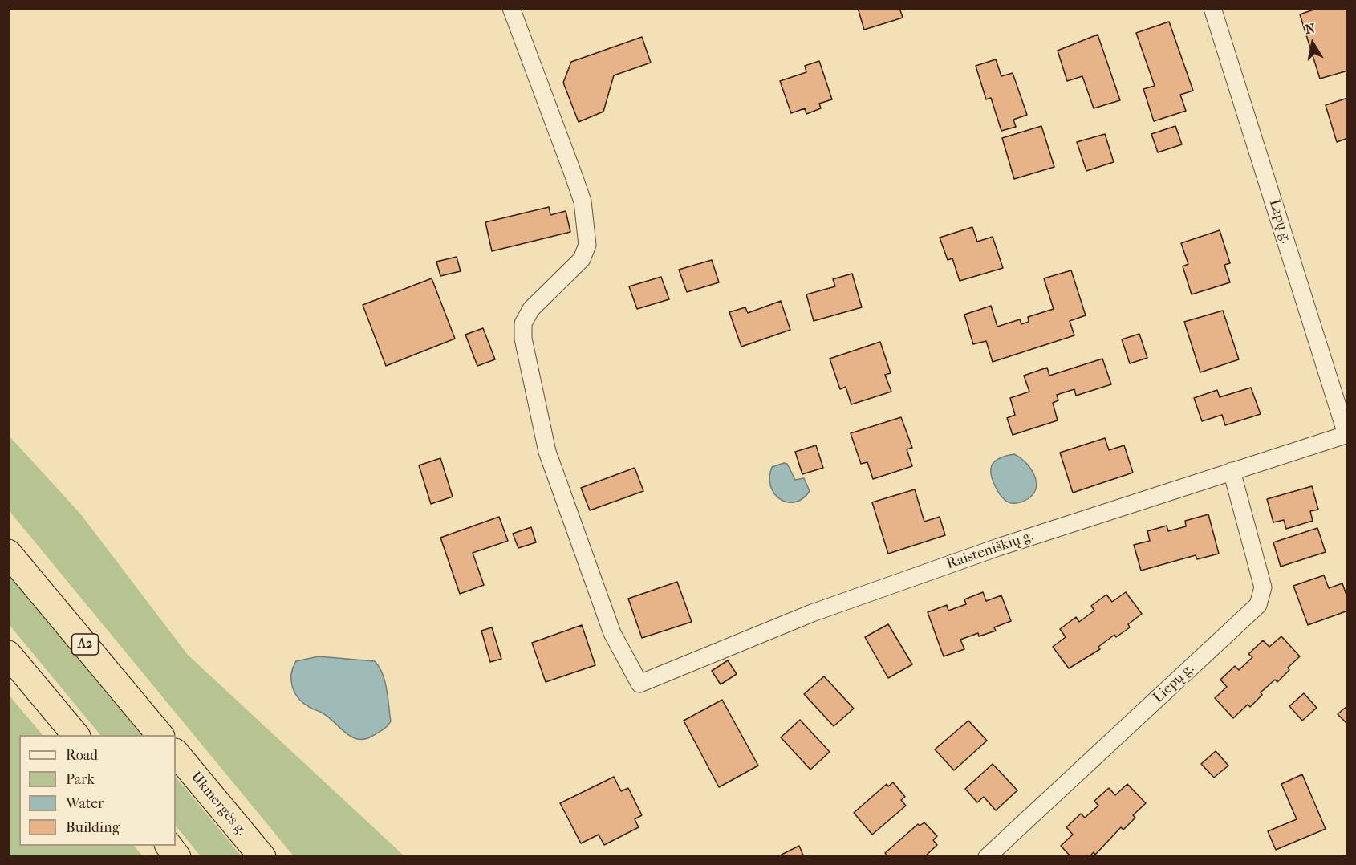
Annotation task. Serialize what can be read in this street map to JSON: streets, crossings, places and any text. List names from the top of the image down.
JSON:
{
  "streets": {
    "highway": ["A2", "Ukmergės g."],
    "street": ["Lapų g.", "Raisteniškių g.", "Liepų g."]
  },
  "crossings": [
    ["Lapų g.", "Raisteniškių g."],
    ["Raisteniškių g.", "Liepų g."]
  ],
  "legend": [
    "Road",
    "Park",
    "Water",
    "Building"
  ],
  "north": "top"
}
